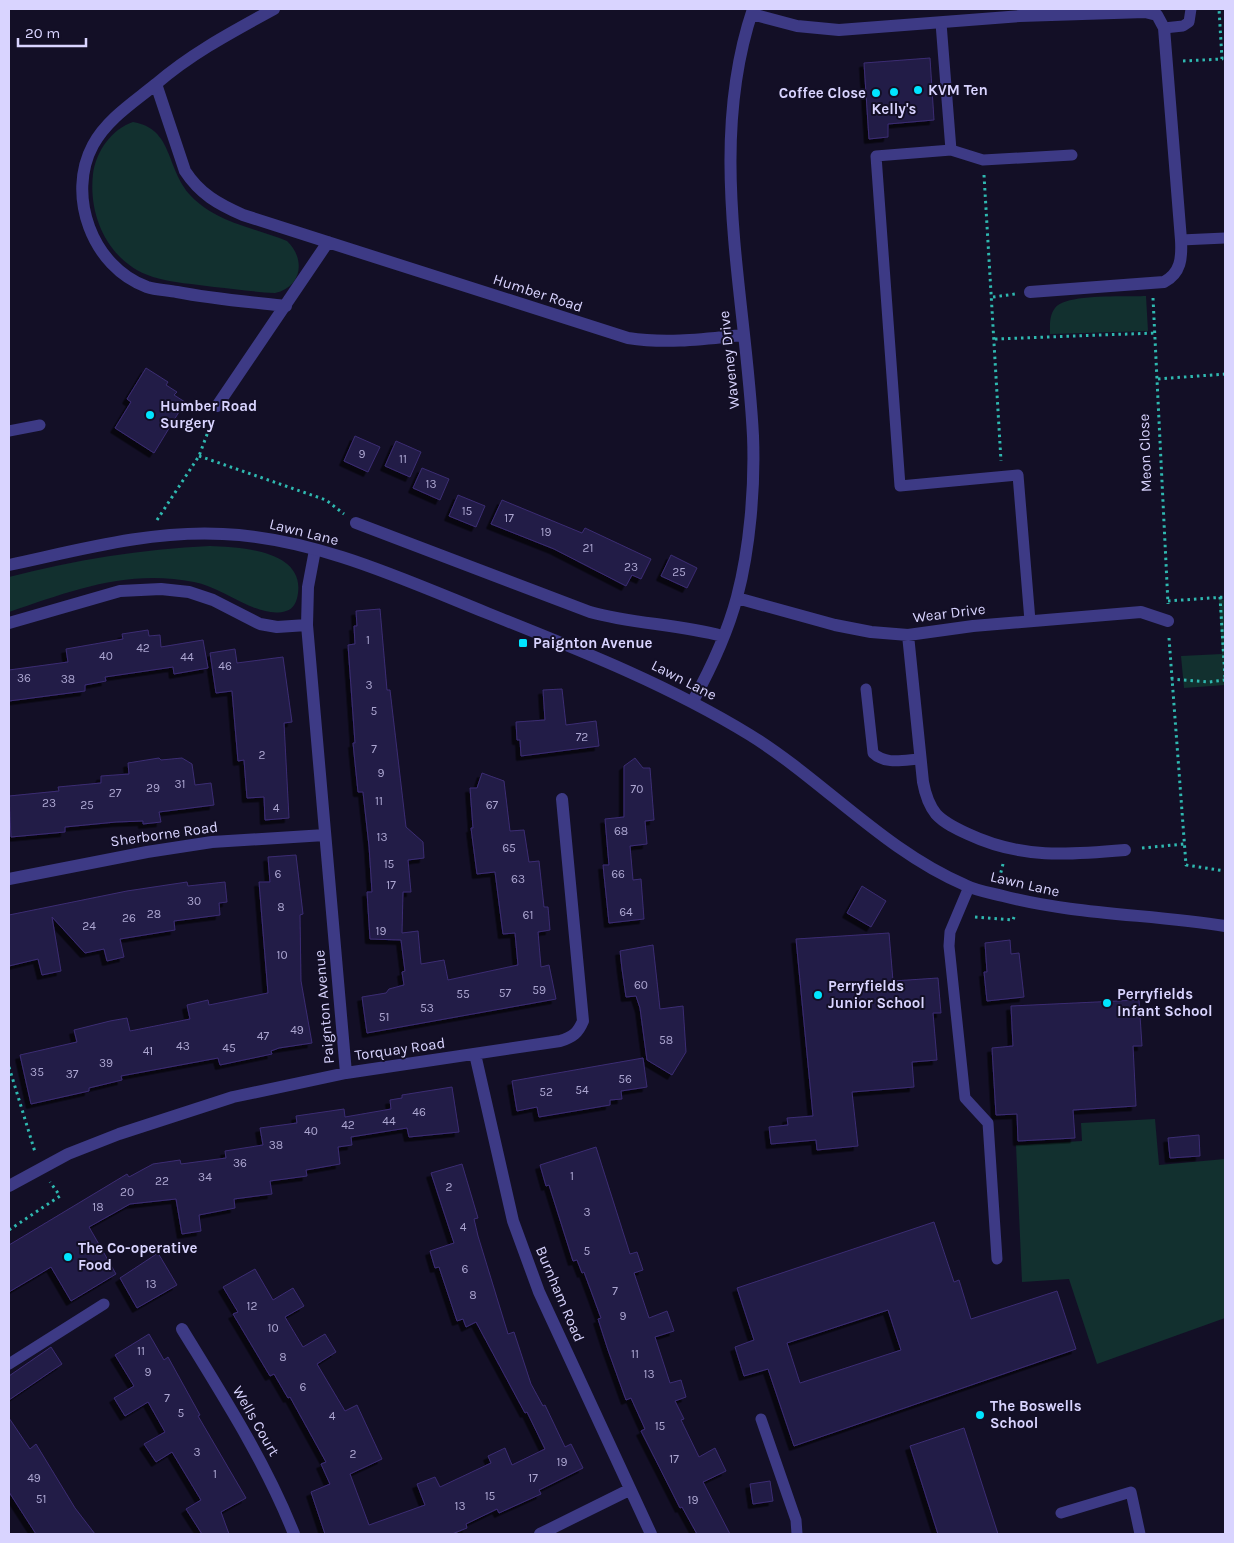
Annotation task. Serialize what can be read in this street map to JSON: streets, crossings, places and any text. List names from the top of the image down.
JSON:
{
  "streets": {
    "street": [
      "Humber Road",
      "Waveney Drive",
      "Lawn Lane",
      "Wear Drive",
      "Sherborne Road",
      "Paignton Avenue",
      "Torquay Road",
      "Burnham Road",
      "Wells Court"
    ],
    "path": ["Meon Close"]
  },
  "crossings": [
    ["Humber Road", "Waveney Drive"],
    ["Waveney Drive", "Lawn Lane"],
    ["Waveney Drive", "Wear Drive"],
    ["Meon Close", "Wear Drive"],
    ["Lawn Lane", "Wear Drive"],
    ["Lawn Lane", "Paignton Avenue"],
    ["Sherborne Road", "Paignton Avenue"],
    ["Paignton Avenue", "Torquay Road"],
    ["Torquay Road", "Burnham Road"]
  ],
  "places": {
    "other": [
      "KVM Ten",
      "Kelly's",
      "Coffee Close",
      "Humber Road Surgery",
      "Perryfields Junior School",
      "Perryfields Infant School",
      "The Co-operative Food",
      "The Boswells School"
    ],
    "transit": ["Paignton Avenue"]
  },
  "house_numbers": [
    "9",
    "11",
    "13",
    "15",
    "17",
    "19",
    "21",
    "23",
    "25",
    "1",
    "42",
    "40",
    "44",
    "46",
    "36",
    "38",
    "3",
    "5",
    "72",
    "7",
    "2",
    "9",
    "31",
    "29",
    "70",
    "27",
    "11",
    "23",
    "25",
    "67",
    "4",
    "68",
    "13",
    "65",
    "15",
    "6",
    "66",
    "63",
    "17",
    "30",
    "8",
    "64",
    "28",
    "61",
    "26",
    "24",
    "19",
    "10",
    "60",
    "59",
    "57",
    "55",
    "53",
    "51",
    "49",
    "47",
    "58",
    "43",
    "45",
    "41",
    "39",
    "35",
    "37",
    "56",
    "54",
    "52",
    "46",
    "44",
    "42",
    "40",
    "38",
    "36",
    "1",
    "34",
    "22",
    "2",
    "20",
    "18",
    "3",
    "4",
    "5",
    "6",
    "13",
    "7",
    "8",
    "12",
    "9",
    "10",
    "11",
    "11",
    "8",
    "9",
    "13",
    "6",
    "7",
    "5",
    "4",
    "15",
    "3",
    "2",
    "17",
    "19",
    "1",
    "49",
    "17",
    "15",
    "51",
    "19",
    "13"
  ],
  "scale_bar": "20 m"
}
